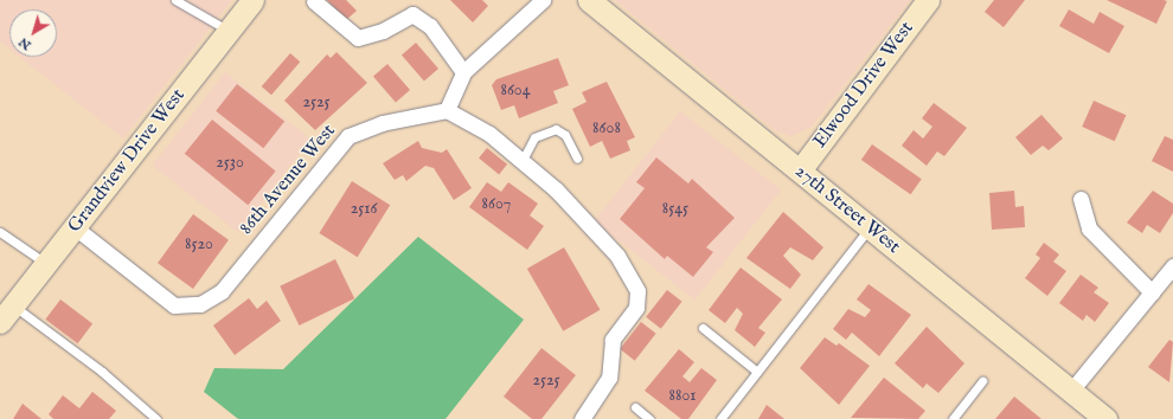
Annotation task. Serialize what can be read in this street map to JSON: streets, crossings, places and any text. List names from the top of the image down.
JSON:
{
  "streets": {
    "street": [
      "Elwood Drive West",
      "Grandview Drive West",
      "86th Avenue West",
      "27th Street West"
    ]
  },
  "crossings": [
    ["Elwood Drive West", "27th Street West"],
    ["Grandview Drive West", "86th Avenue West"]
  ],
  "house_numbers": [
    "8604",
    "2525",
    "8608",
    "2530",
    "8607",
    "2516",
    "8545",
    "8520",
    "2525",
    "8801"
  ],
  "north": "bottom left"
}
